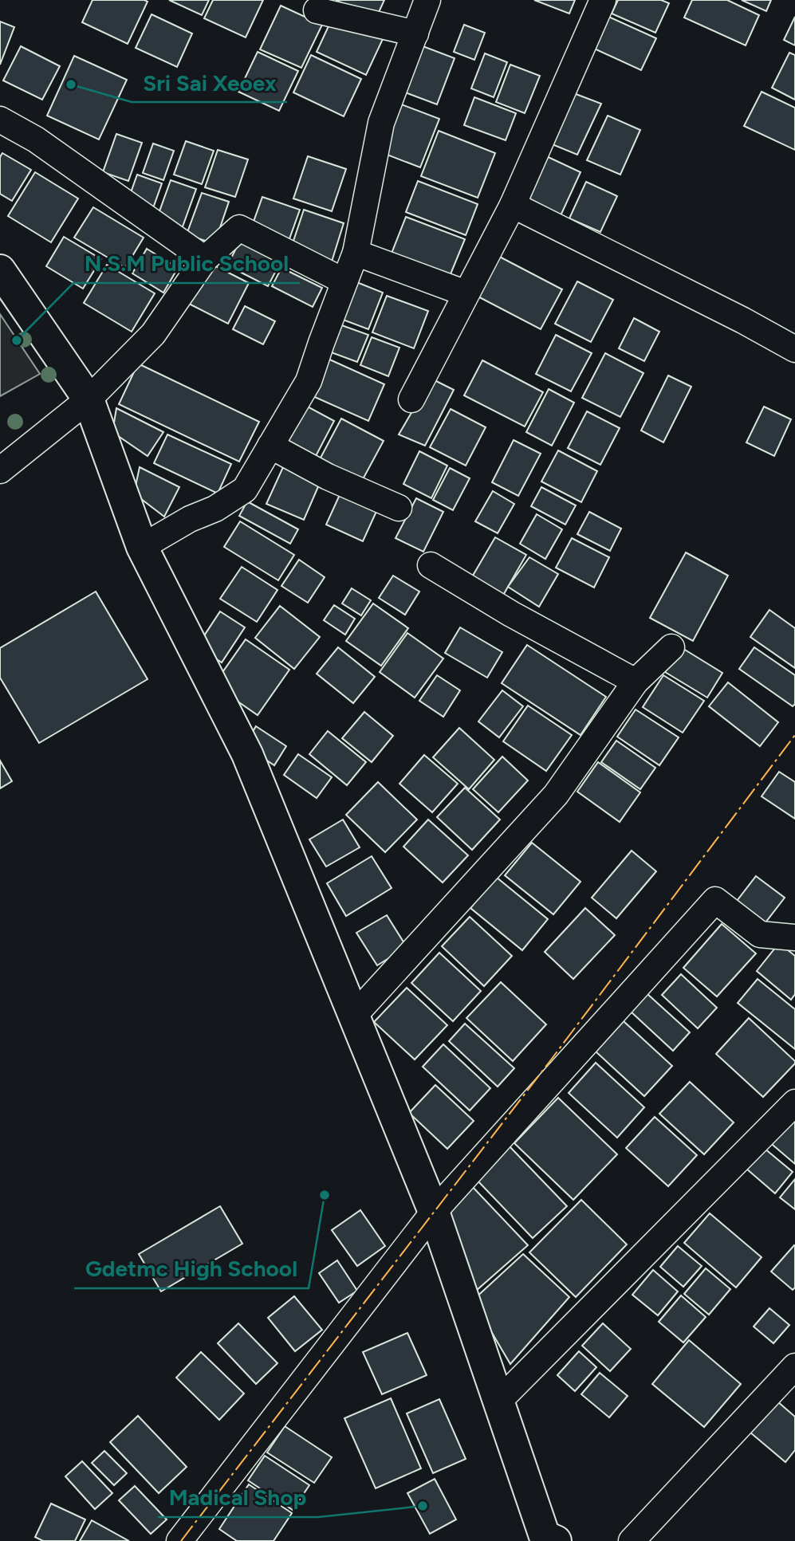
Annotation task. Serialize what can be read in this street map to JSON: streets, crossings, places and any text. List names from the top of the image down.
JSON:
{
  "places": [
    "Sri Sai Xeoex",
    "N.S.M Public School",
    "Gdetmc High School",
    "Madical Shop"
  ]
}
